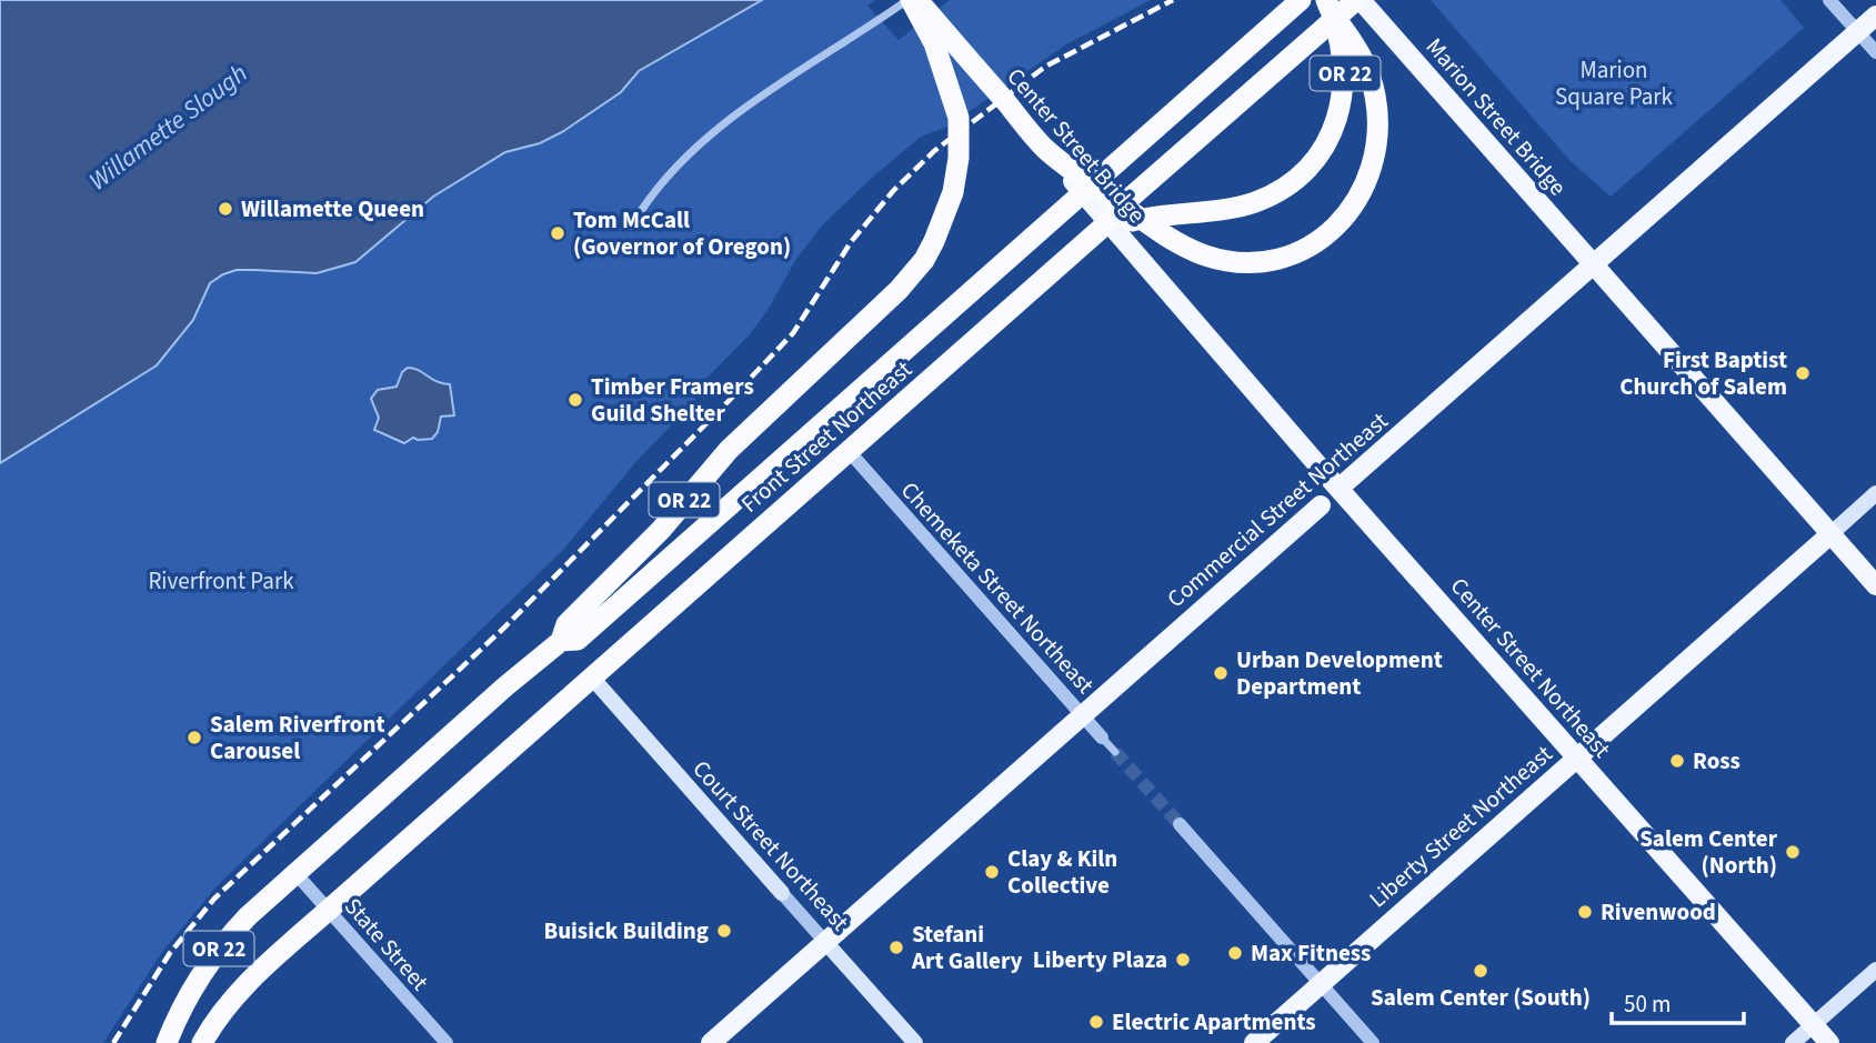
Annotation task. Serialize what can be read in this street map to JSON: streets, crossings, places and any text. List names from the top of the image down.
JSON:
{
  "streets": {
    "highway": ["OR 22", "Center Street Bridge", "Front Street Northeast"],
    "main road": [
      "Marion Street Bridge",
      "Commercial Street Northeast",
      "Center Street Northeast",
      "Liberty Street Northeast",
      "Court Street Northeast"
    ],
    "street": ["Chemeketa Street Northeast", "State Street"]
  },
  "crossings": [
    ["OR 22", "Front Street Northeast"],
    ["OR 22", "State Street"],
    ["Marion Street Bridge", "Front Street Northeast"],
    ["Marion Street Bridge", "Commercial Street Northeast"],
    ["Marion Street Bridge", "Liberty Street Northeast"],
    ["Center Street Bridge", "Center Street Northeast"],
    ["Front Street Northeast", "Chemeketa Street Northeast"],
    ["Front Street Northeast", "Court Street Northeast"],
    ["Front Street Northeast", "State Street"],
    ["Commercial Street Northeast", "Chemeketa Street Northeast"],
    ["Commercial Street Northeast", "Center Street Northeast"],
    ["Commercial Street Northeast", "Court Street Northeast"],
    ["Center Street Northeast", "Liberty Street Northeast"]
  ],
  "water": ["Willamette Slough"],
  "parks": ["Marion Square Park", "Riverfront Park"],
  "places": [
    "Willamette Queen",
    "Tom McCall (Governor of Oregon)",
    "First Baptist Church of Salem",
    "Timber Framers Guild Shelter",
    "Urban Development Department",
    "Salem Riverfront Carousel",
    "Ross",
    "Salem Center (North)",
    "Clay & Kiln Collective",
    "Rivenwood",
    "Buisick Building",
    "Stefani Art Gallery",
    "Max Fitness",
    "Liberty Plaza",
    "Salem Center (South)",
    "Electric Apartments"
  ],
  "scale_bar": "50 m"
}
